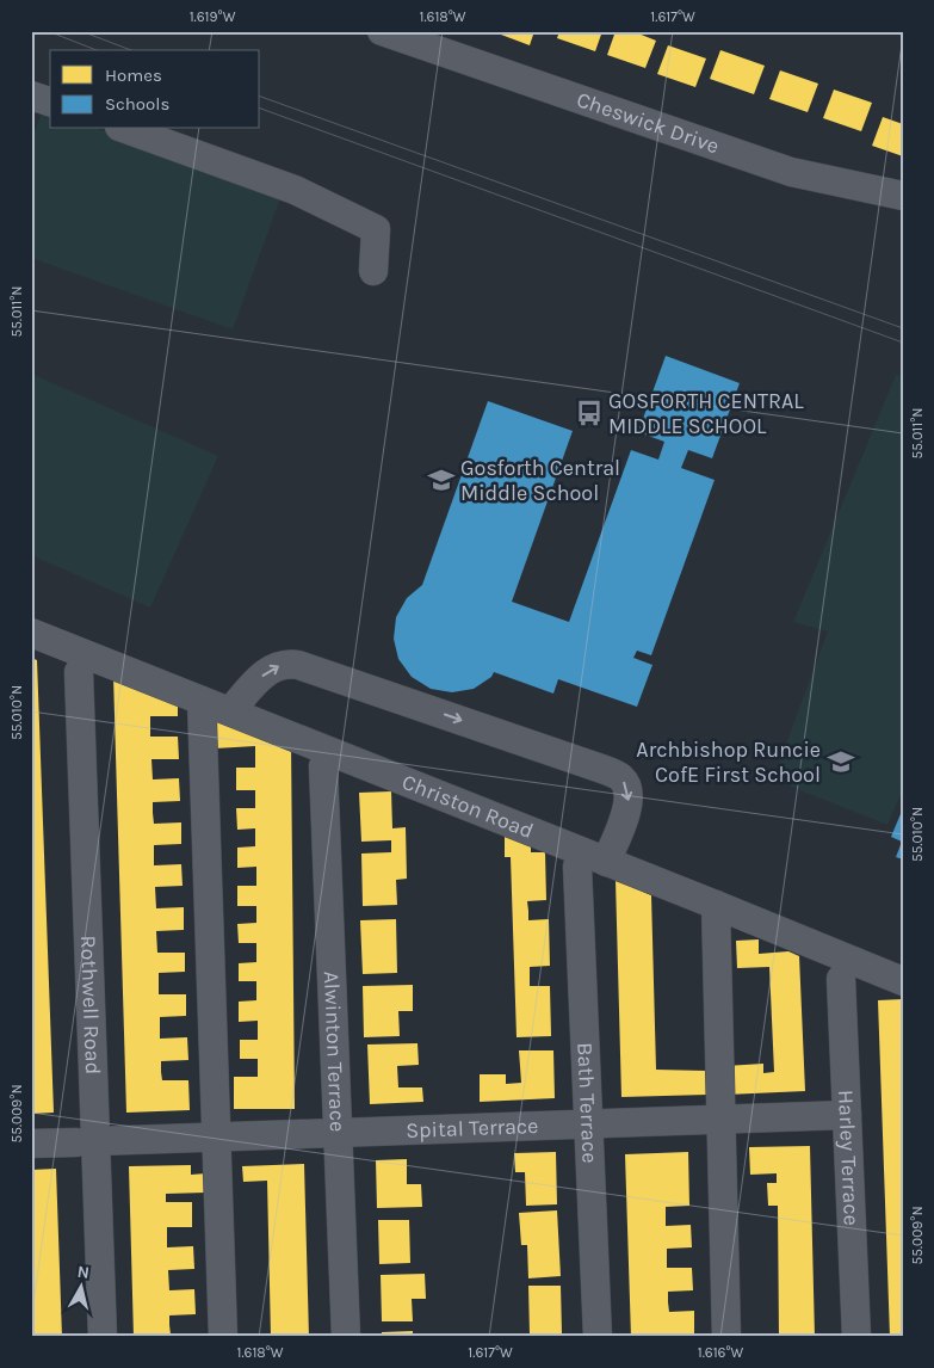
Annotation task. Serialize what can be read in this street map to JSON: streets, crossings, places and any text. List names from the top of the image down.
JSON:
{
  "streets": {
    "street": [
      "Cheswick Drive",
      "Christon Road",
      "Rothwell Road",
      "Alwinton Terrace",
      "Bath Terrace",
      "Spital Terrace",
      "Harley Terrace"
    ]
  },
  "crossings": [
    ["Rothwell Road", "Spital Terrace"],
    ["Alwinton Terrace", "Spital Terrace"],
    ["Bath Terrace", "Spital Terrace"],
    ["Spital Terrace", "Harley Terrace"]
  ],
  "places": {
    "bus stop": ["GOSFORTH CENTRAL MIDDLE SCHOOL"],
    "school or university": ["Gosforth Central Middle School", "Archbishop Runcie CofE First School"]
  },
  "legend": ["Homes", "Schools"],
  "north": "top",
  "coordinates": [
    "1.619°W",
    "1.618°W",
    "1.617°W",
    "55.011°N",
    "55.010°N",
    "55.009°N",
    "1.616°W"
  ]
}
